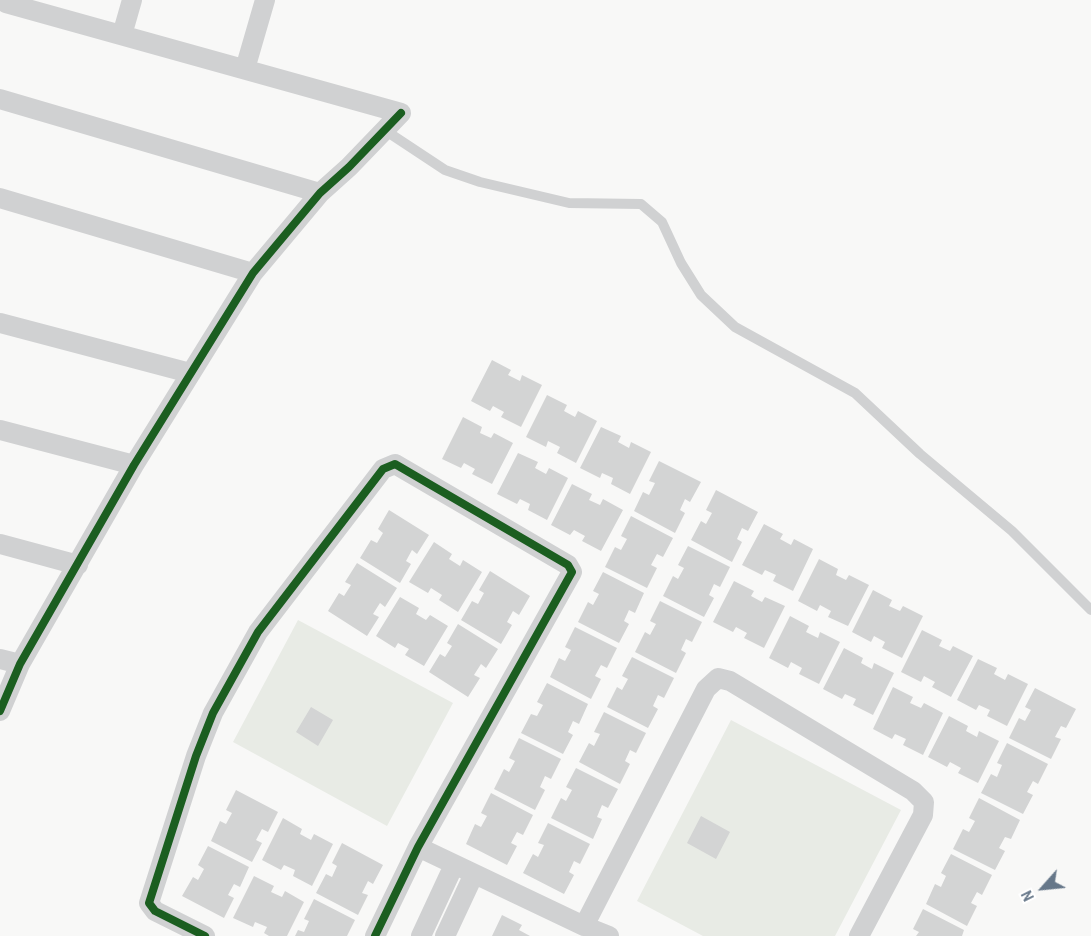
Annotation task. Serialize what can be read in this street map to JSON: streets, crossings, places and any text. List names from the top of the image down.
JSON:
{
  "north": "bottom left"
}
